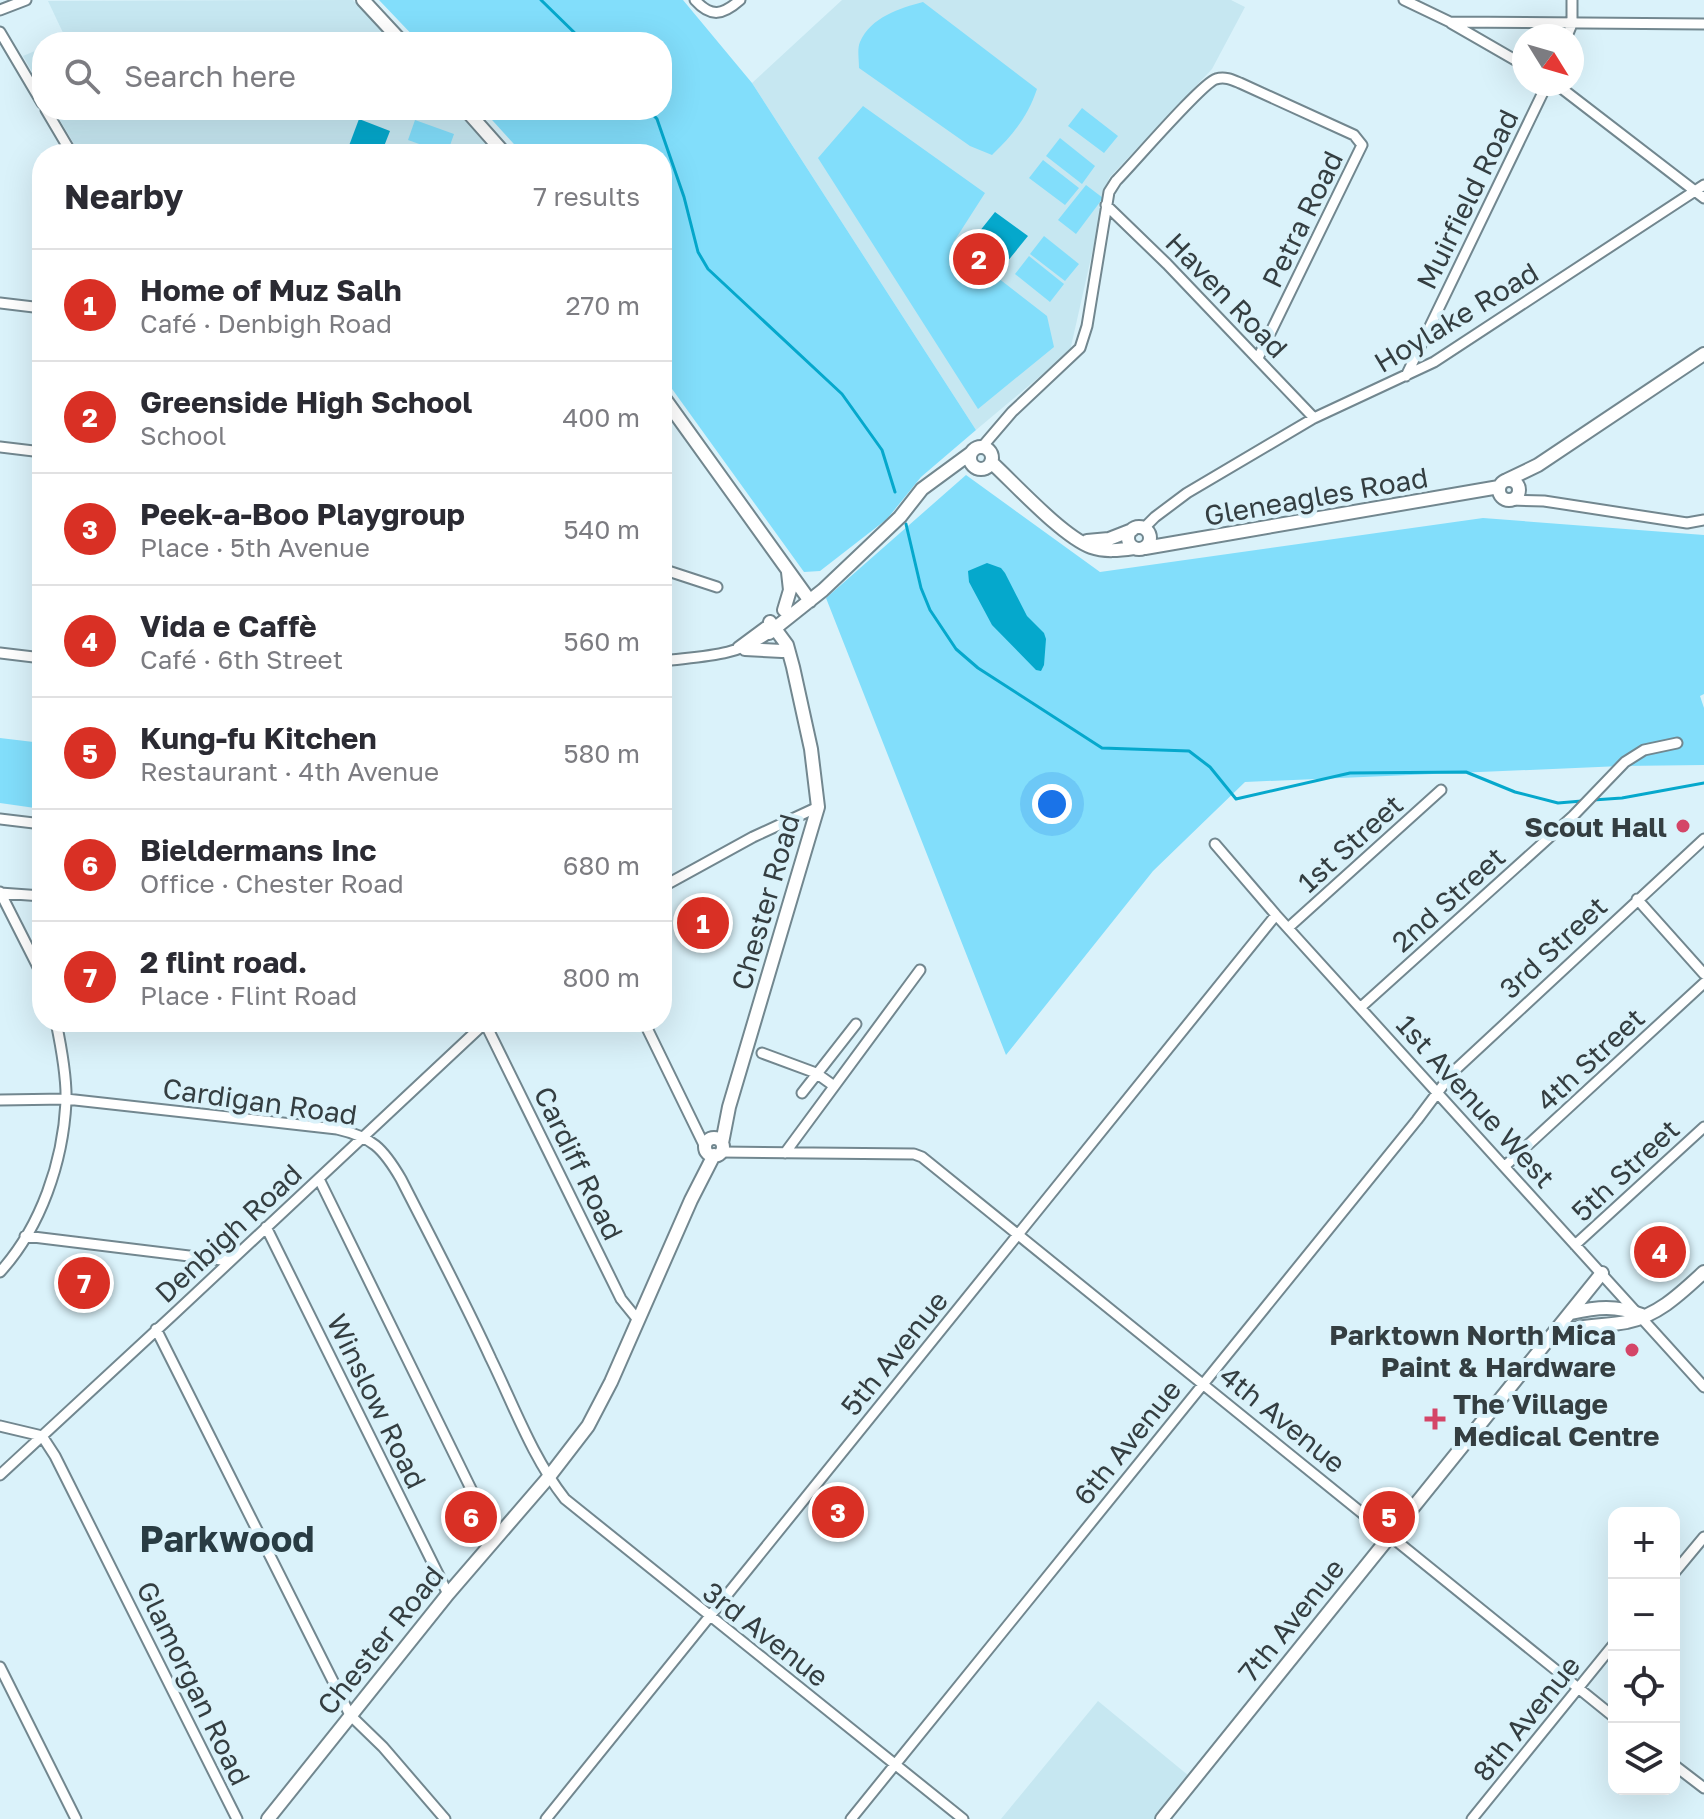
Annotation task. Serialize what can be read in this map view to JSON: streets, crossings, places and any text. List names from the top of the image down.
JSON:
{
  "streets": {
    "street": [
      "Muirfield Road",
      "Petra Road",
      "Haven Road",
      "Hoylake Road",
      "Gleneagles Road",
      "1st Street",
      "2nd Street",
      "Chester Road",
      "3rd Street",
      "4th Street",
      "Cardigan Road",
      "1st Avenue West",
      "Cardiff Road",
      "5th Street",
      "Denbigh Road",
      "5th Avenue",
      "Winslow Road",
      "4th Avenue",
      "6th Avenue",
      "7th Avenue",
      "3rd Avenue",
      "Glamorgan Road",
      "8th Avenue"
    ]
  },
  "crossings": [
    ["Muirfield Road", "Hoylake Road"],
    ["Petra Road", "Haven Road"],
    ["Haven Road", "Hoylake Road"],
    ["Hoylake Road", "Gleneagles Road"],
    ["1st Street", "1st Avenue West"],
    ["2nd Street", "1st Avenue West"],
    ["Chester Road", "Cardigan Road"],
    ["Chester Road", "Cardiff Road"],
    ["Chester Road", "Winslow Road"],
    ["Chester Road", "3rd Avenue"],
    ["3rd Street", "1st Avenue West"],
    ["3rd Street", "6th Avenue"],
    ["4th Street", "1st Avenue West"],
    ["Cardigan Road", "Denbigh Road"],
    ["Cardigan Road", "3rd Avenue"],
    ["1st Avenue West", "5th Street"],
    ["1st Avenue West", "5th Avenue"],
    ["1st Avenue West", "6th Avenue"],
    ["1st Avenue West", "7th Avenue"],
    ["Denbigh Road", "Winslow Road"],
    ["Denbigh Road", "Glamorgan Road"],
    ["5th Avenue", "4th Avenue"],
    ["5th Avenue", "3rd Avenue"],
    ["4th Avenue", "6th Avenue"],
    ["4th Avenue", "7th Avenue"],
    ["4th Avenue", "8th Avenue"],
    ["6th Avenue", "3rd Avenue"]
  ],
  "districts": ["Parkwood"],
  "places": {
    "other": ["Scout Hall", "Parktown North Mica Paint & Hardware"],
    "health": ["The Village Medical Centre"]
  },
  "north": "bottom right",
  "page": {
    "search": "Search here",
    "heading": ["Nearby", "7 results"],
    "pins": [
      "2",
      "1",
      "4",
      "7",
      "3",
      "5",
      "6"
    ],
    "list": [
      {
        "mark": "1",
        "name": "Home of Muz Salh",
        "note": "Café · Denbigh Road",
        "value": "270 m"
      },
      {
        "mark": "2",
        "name": "Greenside High School",
        "note": "School",
        "value": "400 m"
      },
      {
        "mark": "3",
        "name": "Peek-a-Boo Playgroup",
        "note": "Place · 5th Avenue",
        "value": "540 m"
      },
      {
        "mark": "4",
        "name": "Vida e Caffè",
        "note": "Café · 6th Street",
        "value": "560 m"
      },
      {
        "mark": "5",
        "name": "Kung-fu Kitchen",
        "note": "Restaurant · 4th Avenue",
        "value": "580 m"
      },
      {
        "mark": "6",
        "name": "Bieldermans Inc",
        "note": "Office · Chester Road",
        "value": "680 m"
      },
      {
        "mark": "7",
        "name": "2 flint road.",
        "note": "Place · Flint Road",
        "value": "800 m"
      }
    ],
    "map_buttons": ["+", "−"]
  }
}
